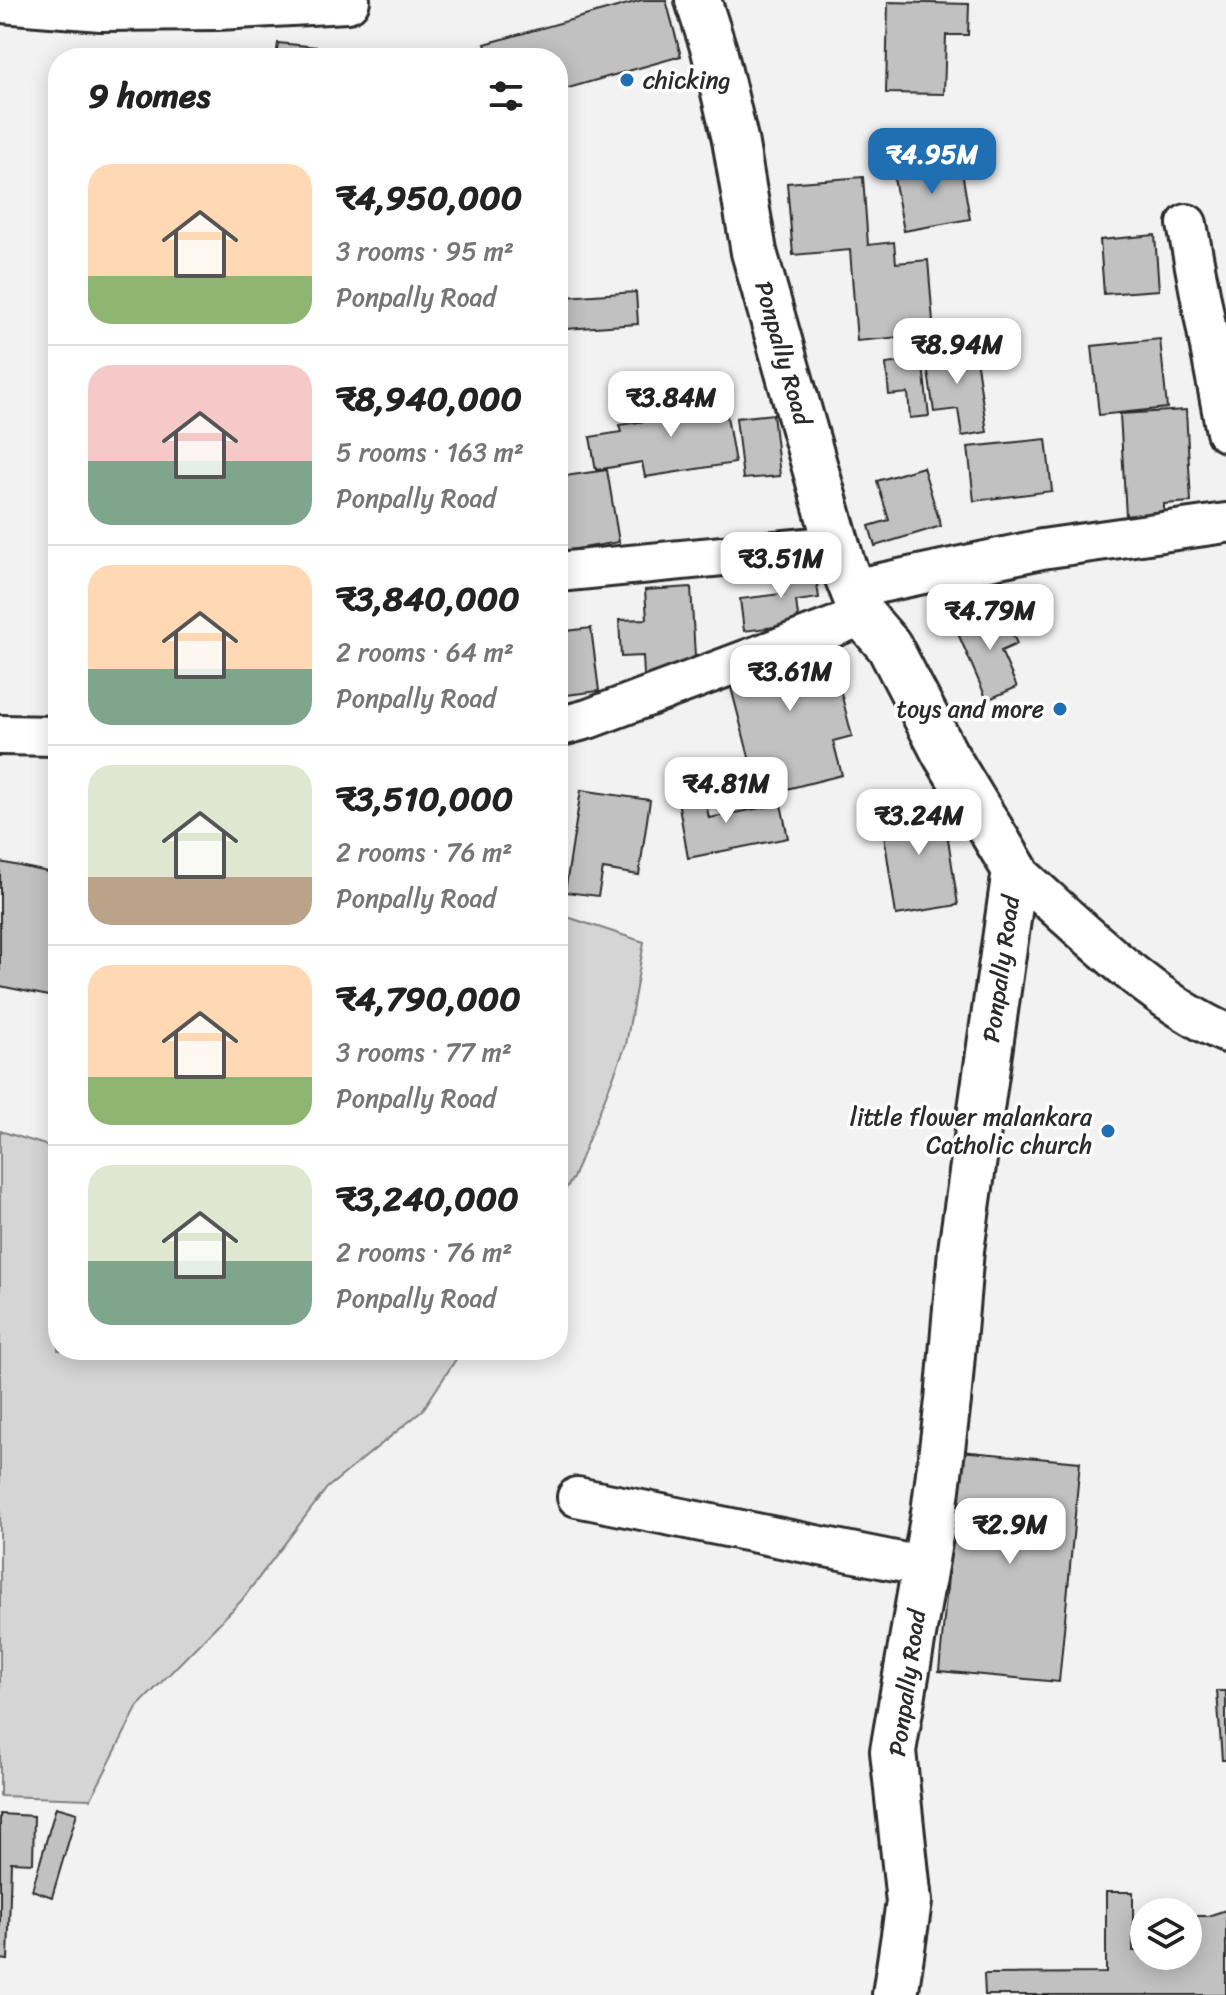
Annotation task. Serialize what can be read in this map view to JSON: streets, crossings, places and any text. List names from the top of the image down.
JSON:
{
  "streets": {
    "main road": ["Ponpally Road"]
  },
  "places": ["chicking", "toys and more", "little flower malankara Catholic church"],
  "page": {
    "heading": "9 homes",
    "price": [
      "₹4.95M",
      "₹8.94M",
      "₹3.84M",
      "₹3.51M",
      "₹4.79M",
      "₹3.61M",
      "₹4.81M",
      "₹3.24M",
      "₹2.9M"
    ],
    "list": [
      {
        "name": "₹4,950,000",
        "note": "3 rooms · 95 m² · Ponpally Road"
      },
      {
        "name": "₹8,940,000",
        "note": "5 rooms · 163 m² · Ponpally Road"
      },
      {
        "name": "₹3,840,000",
        "note": "2 rooms · 64 m² · Ponpally Road"
      },
      {
        "name": "₹3,510,000",
        "note": "2 rooms · 76 m² · Ponpally Road"
      },
      {
        "name": "₹4,790,000",
        "note": "3 rooms · 77 m² · Ponpally Road"
      },
      {
        "name": "₹3,240,000",
        "note": "2 rooms · 76 m² · Ponpally Road"
      }
    ]
  }
}
